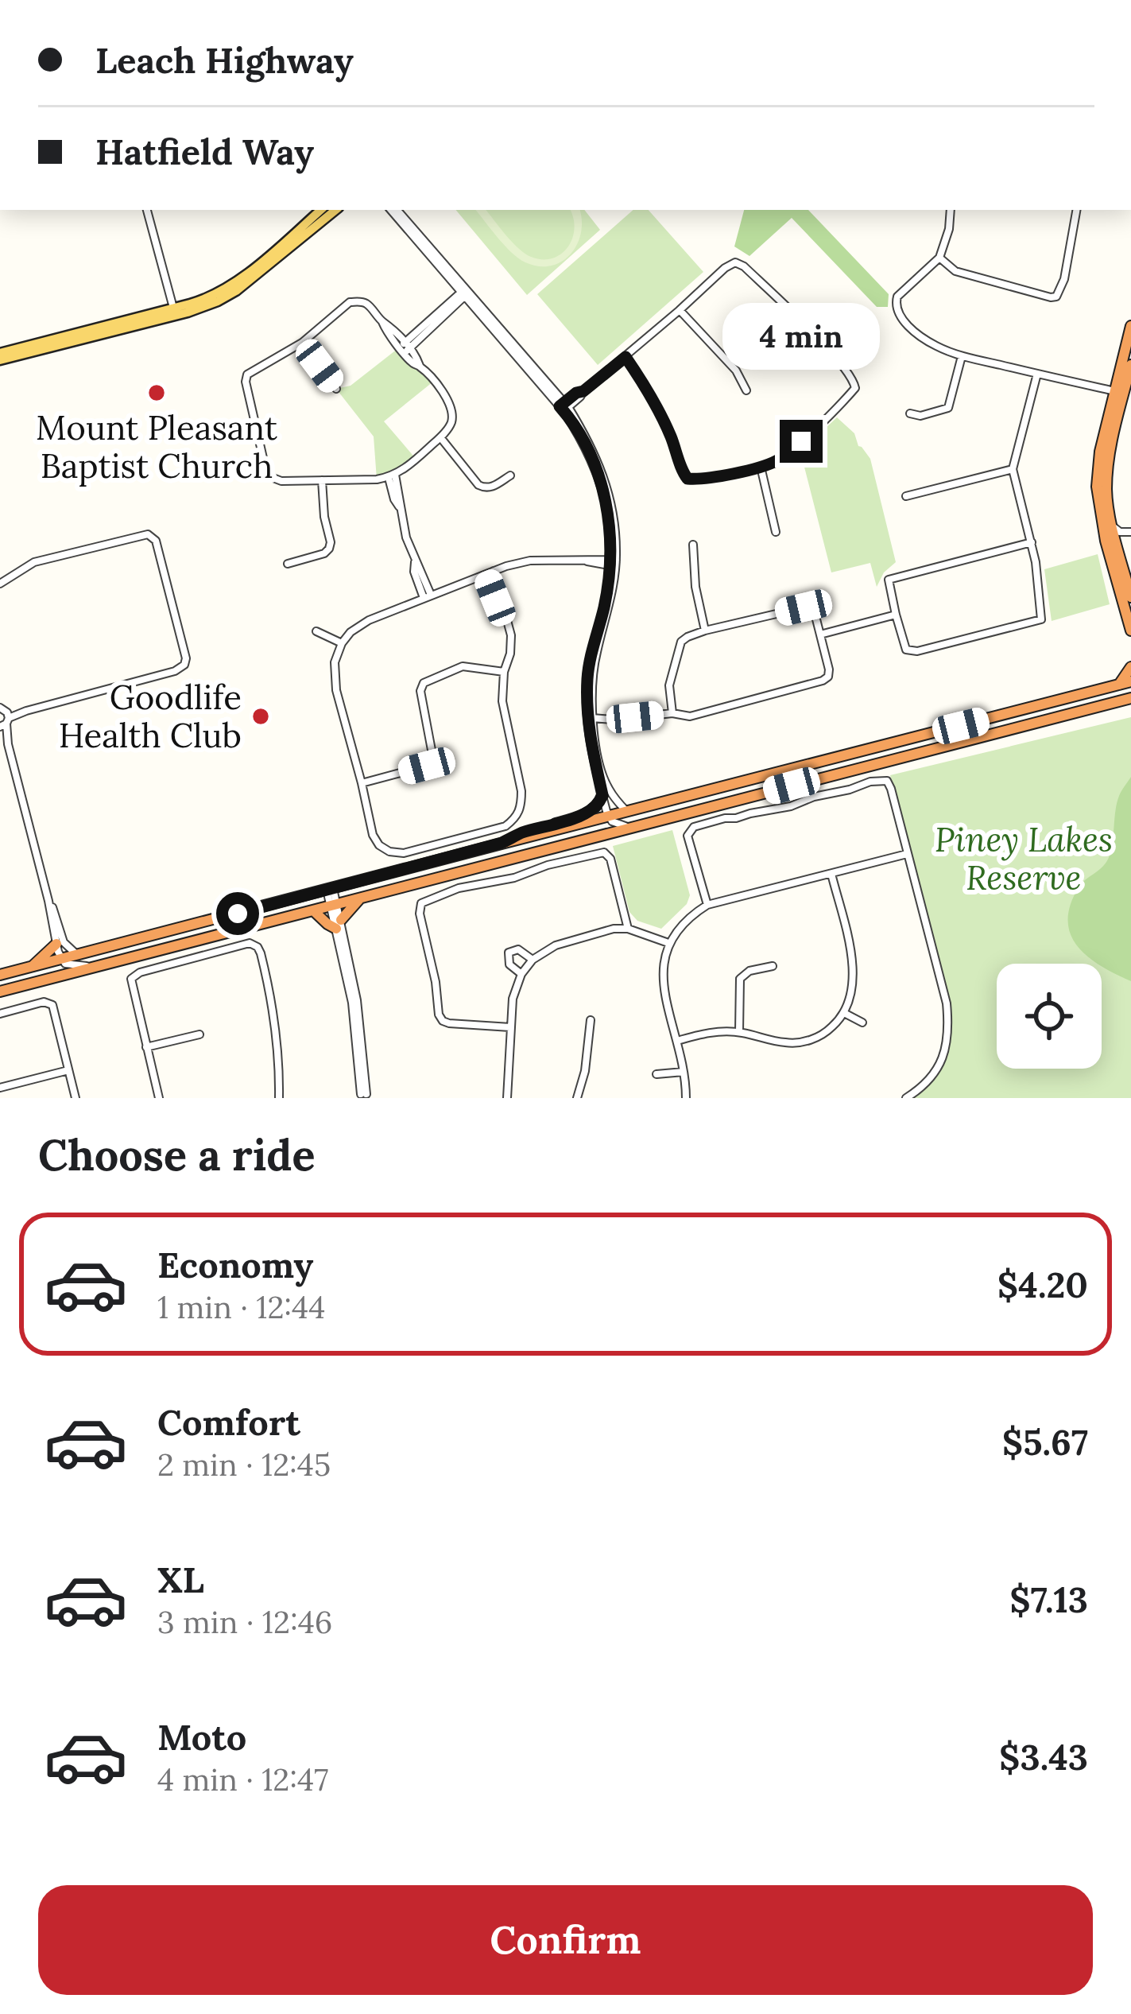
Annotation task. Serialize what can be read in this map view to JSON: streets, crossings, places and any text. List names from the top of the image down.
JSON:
{
  "parks": ["Piney Lakes Reserve"],
  "places": ["Mount Pleasant Baptist Church", "Goodlife Health Club"],
  "page": {
    "banner": ["Leach Highway", "Hatfield Way"],
    "bubble": "4 min",
    "heading": "Choose a ride",
    "list": [
      {
        "name": "Economy",
        "note": "1 min · 12:44",
        "value": "$4.20"
      },
      {
        "name": "Comfort",
        "note": "2 min · 12:45",
        "value": "$5.67"
      },
      {
        "name": "XL",
        "note": "3 min · 12:46",
        "value": "$7.13"
      },
      {
        "name": "Moto",
        "note": "4 min · 12:47",
        "value": "$3.43"
      }
    ],
    "buttons": "Confirm"
  }
}
